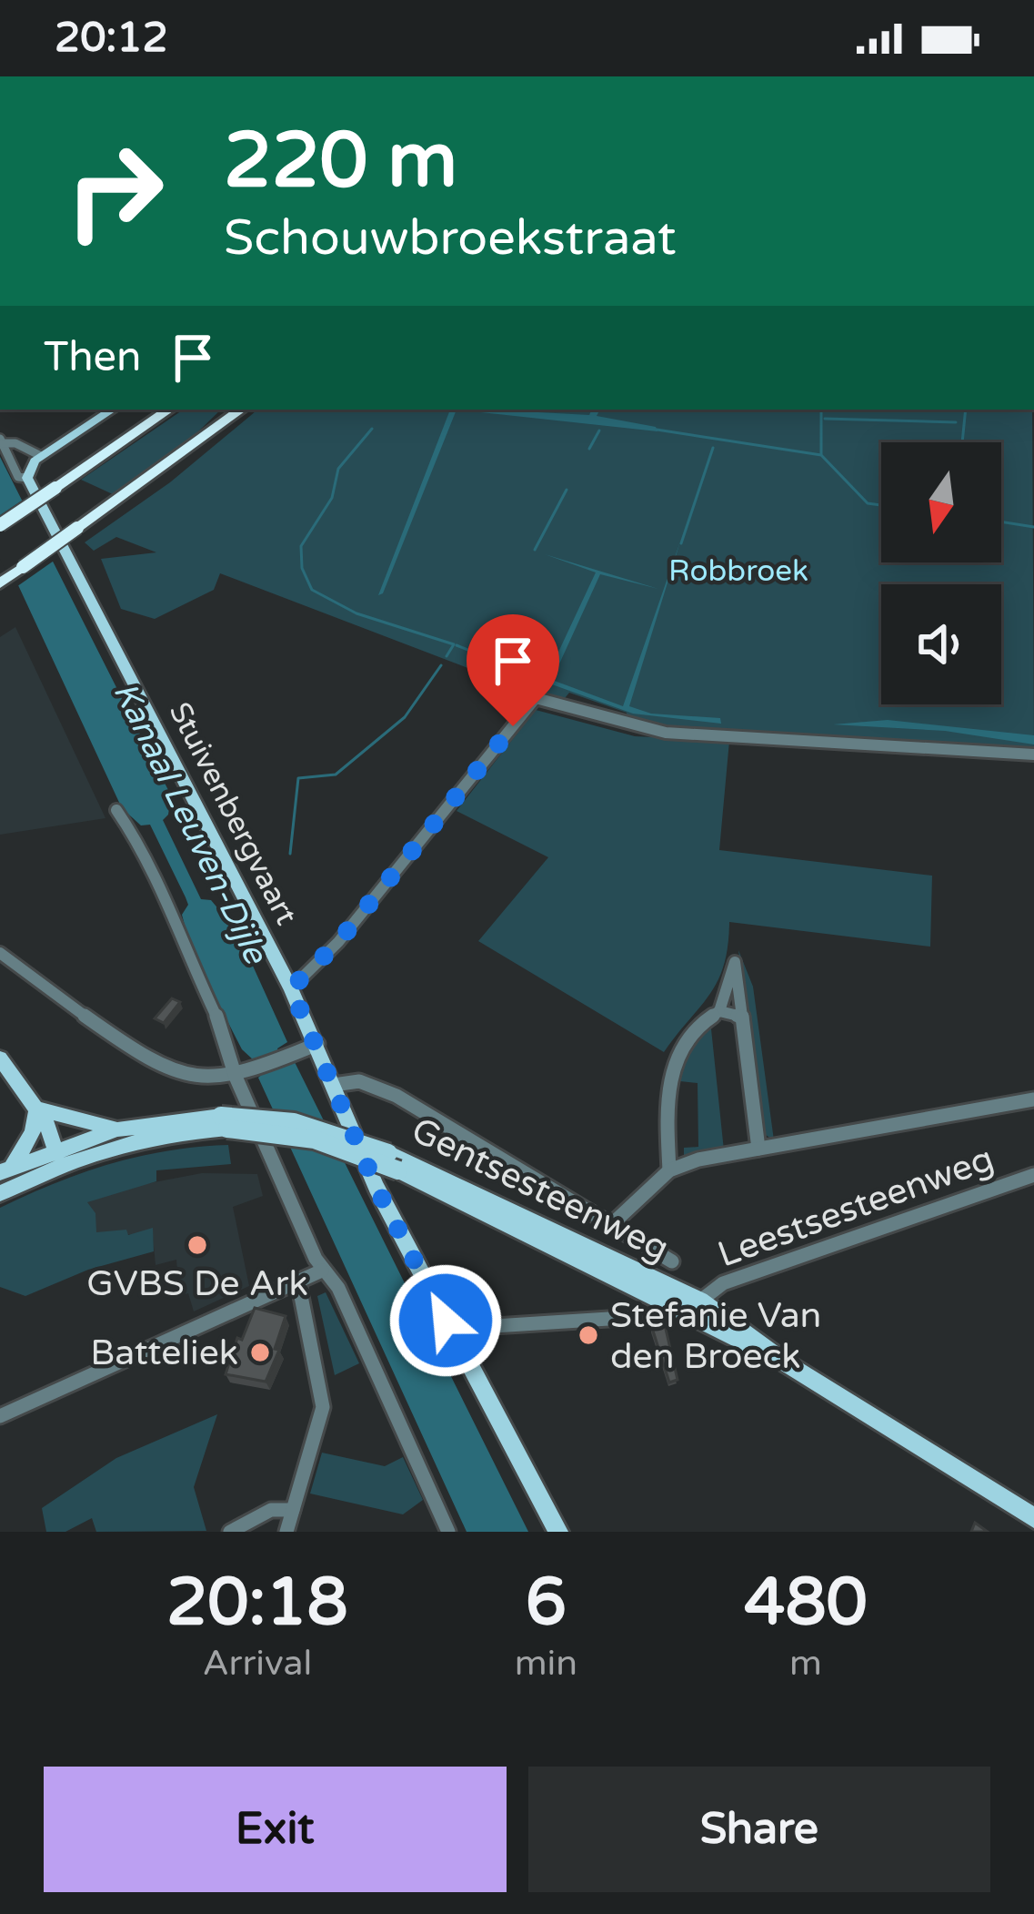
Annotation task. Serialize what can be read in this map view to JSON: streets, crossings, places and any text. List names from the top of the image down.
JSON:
{
  "streets": {
    "main road": ["Stuivenbergvaart", "Gentsesteenweg"],
    "street": ["Leestsesteenweg"]
  },
  "crossings": [
    ["Stuivenbergvaart", "Gentsesteenweg"],
    ["Gentsesteenweg", "Leestsesteenweg"]
  ],
  "water": ["Kanaal Leuven-Dijle"],
  "parks": ["Robbroek"],
  "places": ["GVBS De Ark", "Stefanie Van den Broeck", "Batteliek"],
  "north": "bottom",
  "page": {
    "status": "20:12",
    "turn": ["220 m", "Schouwbroekstraat"],
    "then": "Then",
    "eta": [
      "20:18",
      "Arrival",
      "6",
      "min",
      "480",
      "m"
    ],
    "buttons": ["Exit", "Share"]
  }
}
